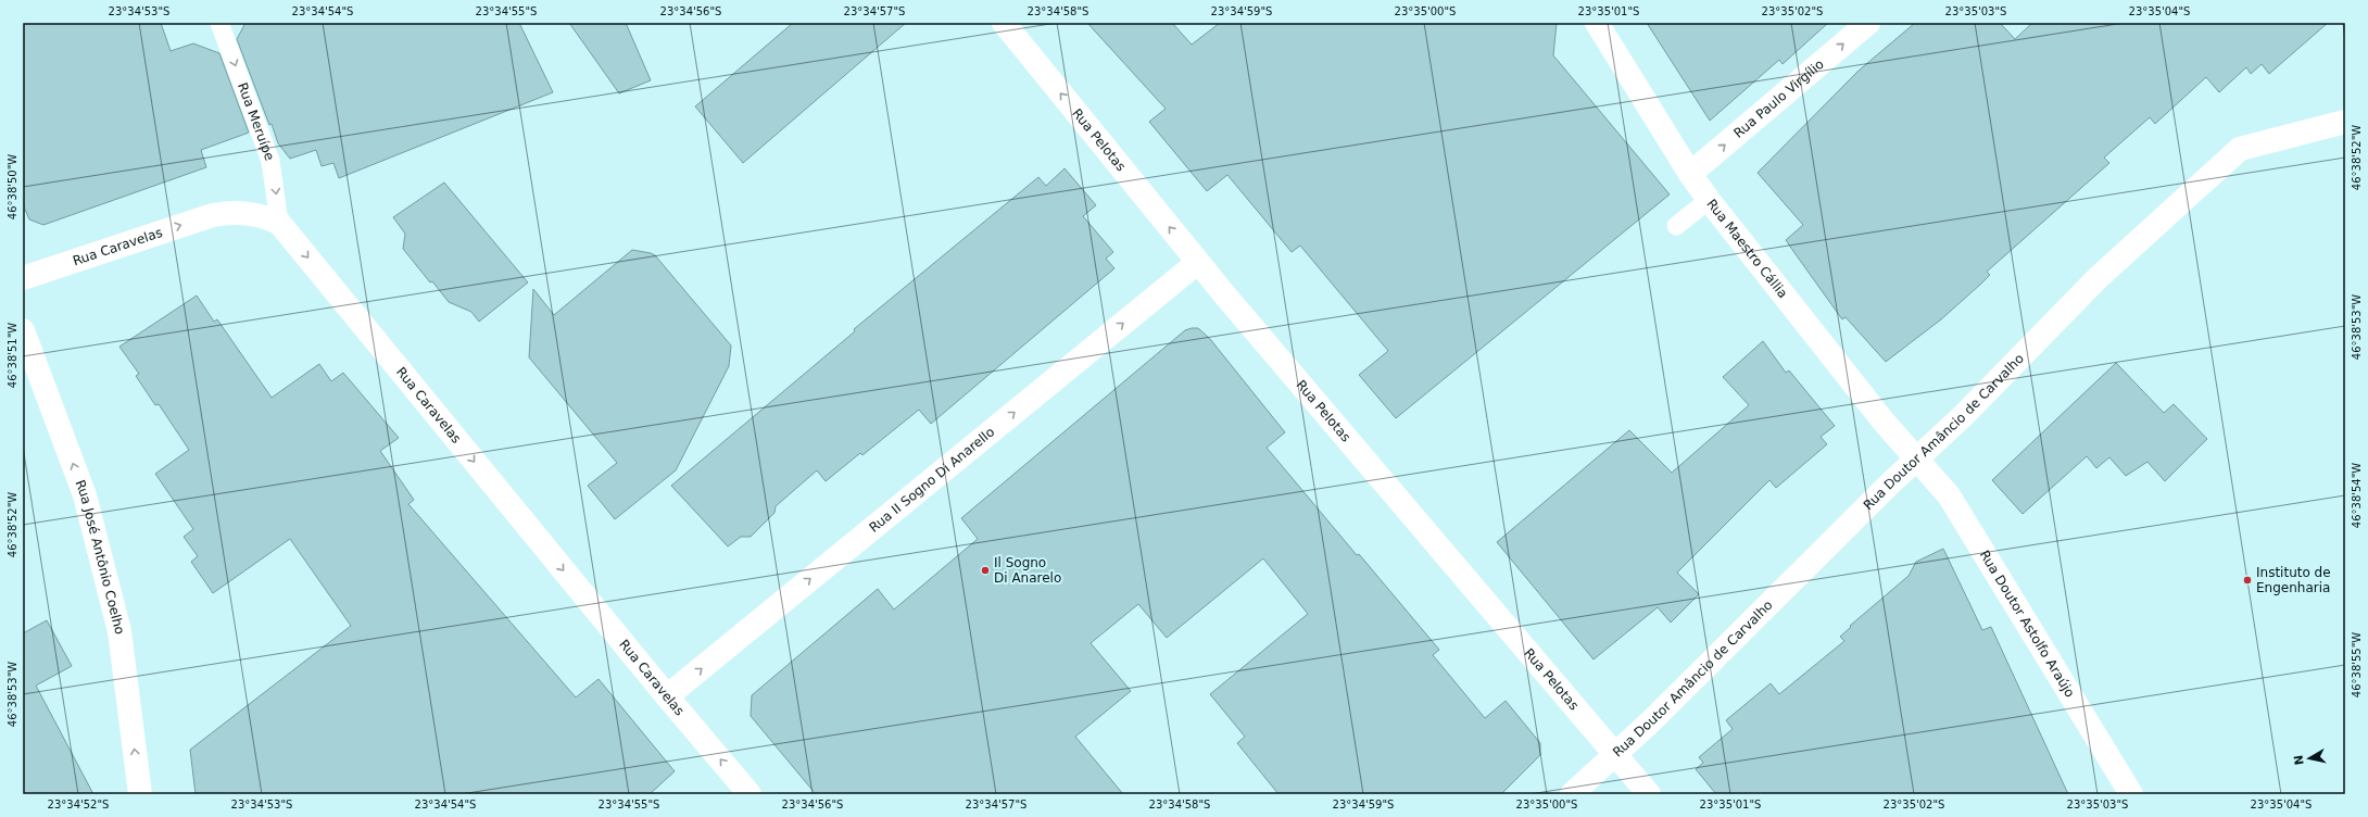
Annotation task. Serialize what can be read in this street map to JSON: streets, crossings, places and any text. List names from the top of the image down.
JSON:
{
  "streets": {
    "street": [
      "Rua Paulo Virgílio",
      "Rua Pelotas",
      "Rua Caravelas",
      "Rua Maestro Cállia",
      "Rua Doutor Amâncio de Carvalho",
      "Rua II Sogno Di Anarello",
      "Rua José Antônio Coelho",
      "Rua Doutor Astolfo Araújo"
    ],
    "lane": ["Rua Meruípe"]
  },
  "crossings": [
    ["Rua Paulo Virgílio", "Rua Maestro Cállia"],
    ["Rua Meruípe", "Rua Caravelas"],
    ["Rua Pelotas", "Rua Doutor Amâncio de Carvalho"],
    ["Rua Pelotas", "Rua II Sogno Di Anarello"],
    ["Rua Caravelas", "Rua II Sogno Di Anarello"],
    ["Rua Maestro Cállia", "Rua Doutor Amâncio de Carvalho"],
    ["Rua Maestro Cállia", "Rua Doutor Astolfo Araújo"],
    ["Rua Doutor Amâncio de Carvalho", "Rua Doutor Astolfo Araújo"]
  ],
  "one_way": [
    "Rua Paulo Virgílio",
    "Rua Meruípe",
    "Rua II Sogno Di Anarello",
    "Rua José Antônio Coelho"
  ],
  "places": ["Il Sogno Di Anarelo", "Instituto de Engenharia"],
  "north": "left",
  "coordinates": [
    "23°34'53\"S",
    "23°34'54\"S",
    "23°34'55\"S",
    "23°34'56\"S",
    "23°34'57\"S",
    "23°34'58\"S",
    "23°34'59\"S",
    "23°35'00\"S",
    "23°35'01\"S",
    "23°35'02\"S",
    "23°35'03\"S",
    "23°35'04\"S",
    "46°38'52\"W",
    "46°38'50\"W",
    "46°38'53\"W",
    "46°38'51\"W",
    "46°38'54\"W",
    "46°38'55\"W",
    "23°34'52\"S"
  ]
}
